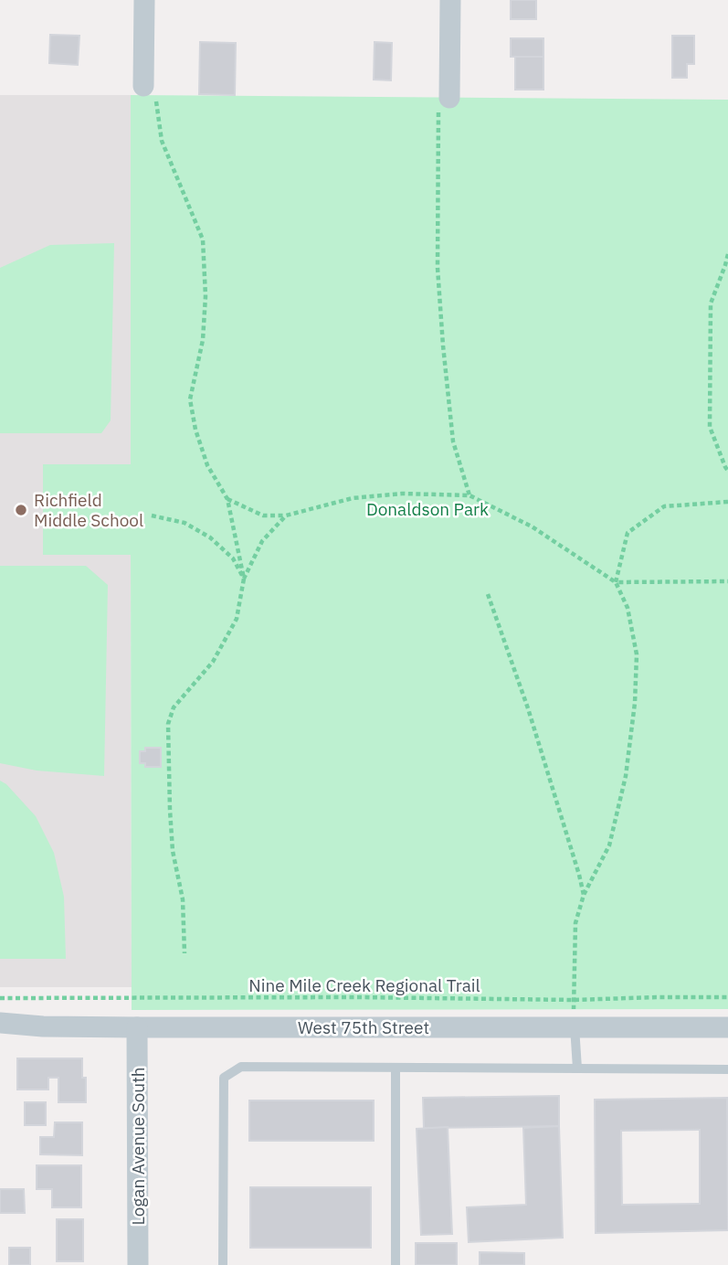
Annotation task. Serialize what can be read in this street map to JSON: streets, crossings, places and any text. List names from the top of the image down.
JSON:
{
  "streets": {
    "street": ["West 75th Street", "Logan Avenue South"],
    "path": ["Nine Mile Creek Regional Trail"]
  },
  "crossings": [
    ["West 75th Street", "Logan Avenue South"]
  ],
  "parks": ["Donaldson Park"],
  "places": ["Richfield Middle School"]
}
